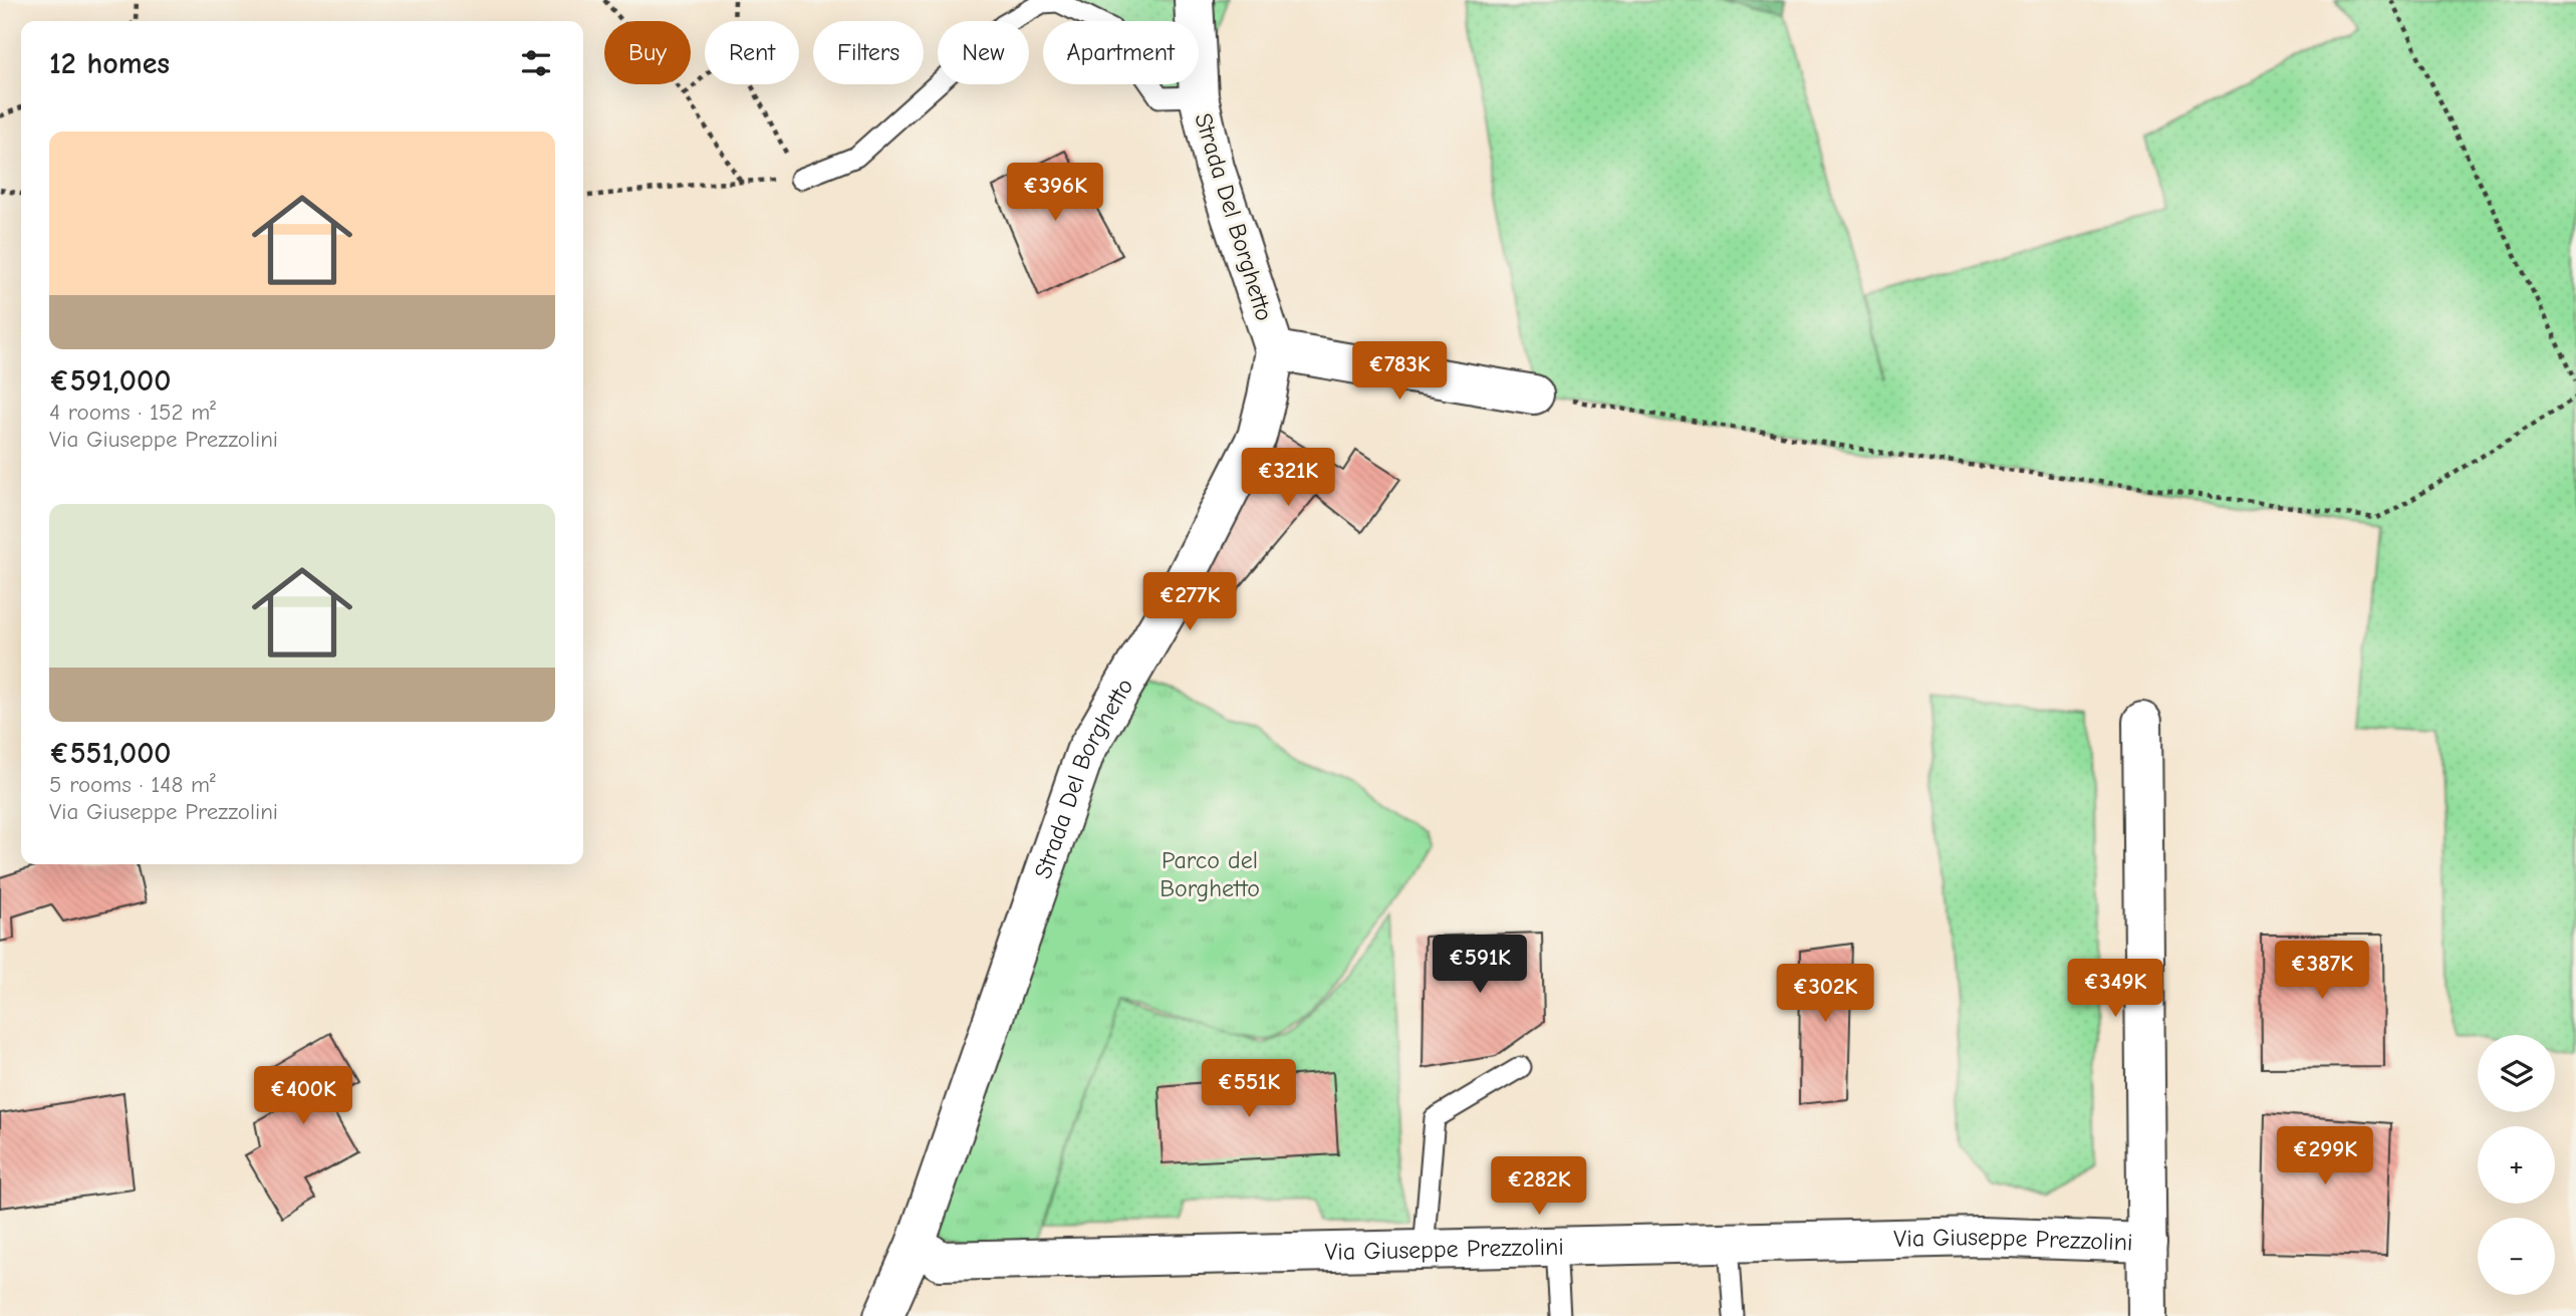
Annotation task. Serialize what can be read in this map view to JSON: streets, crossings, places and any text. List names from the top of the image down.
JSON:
{
  "streets": {
    "street": ["Strada Del Borghetto", "Via Giuseppe Prezzolini"]
  },
  "crossings": [
    ["Strada Del Borghetto", "Via Giuseppe Prezzolini"]
  ],
  "parks": ["Parco del Borghetto"],
  "page": {
    "chip": [
      "Buy",
      "Rent",
      "Filters",
      "New",
      "Apartment"
    ],
    "heading": "12 homes",
    "list": [
      {
        "name": "€591,000",
        "note": "4 rooms · 152 m² · Via Giuseppe Prezzolini"
      },
      {
        "name": "€551,000",
        "note": "5 rooms · 148 m² · Via Giuseppe Prezzolini"
      }
    ],
    "price": [
      "€396K",
      "€783K",
      "€321K",
      "€277K",
      "€591K",
      "€387K",
      "€349K",
      "€302K",
      "€551K",
      "€400K",
      "€299K",
      "€282K"
    ],
    "map_buttons": ["+", "−"]
  }
}
